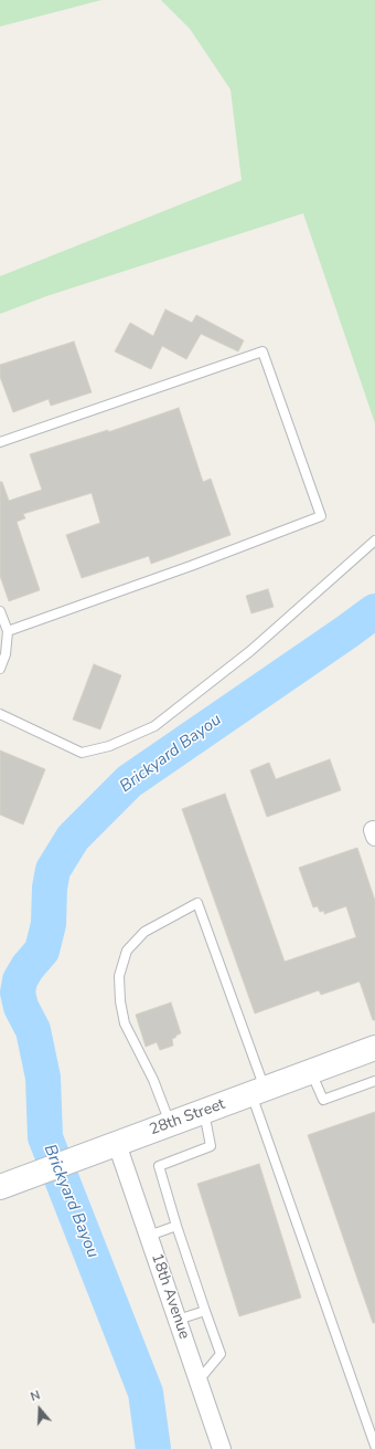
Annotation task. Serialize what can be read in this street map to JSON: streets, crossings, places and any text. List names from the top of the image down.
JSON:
{
  "streets": {
    "main road": ["28th Street"],
    "street": ["18th Avenue"]
  },
  "crossings": [
    ["28th Street", "18th Avenue"]
  ],
  "water": ["Brickyard Bayou"],
  "north": "top"
}
